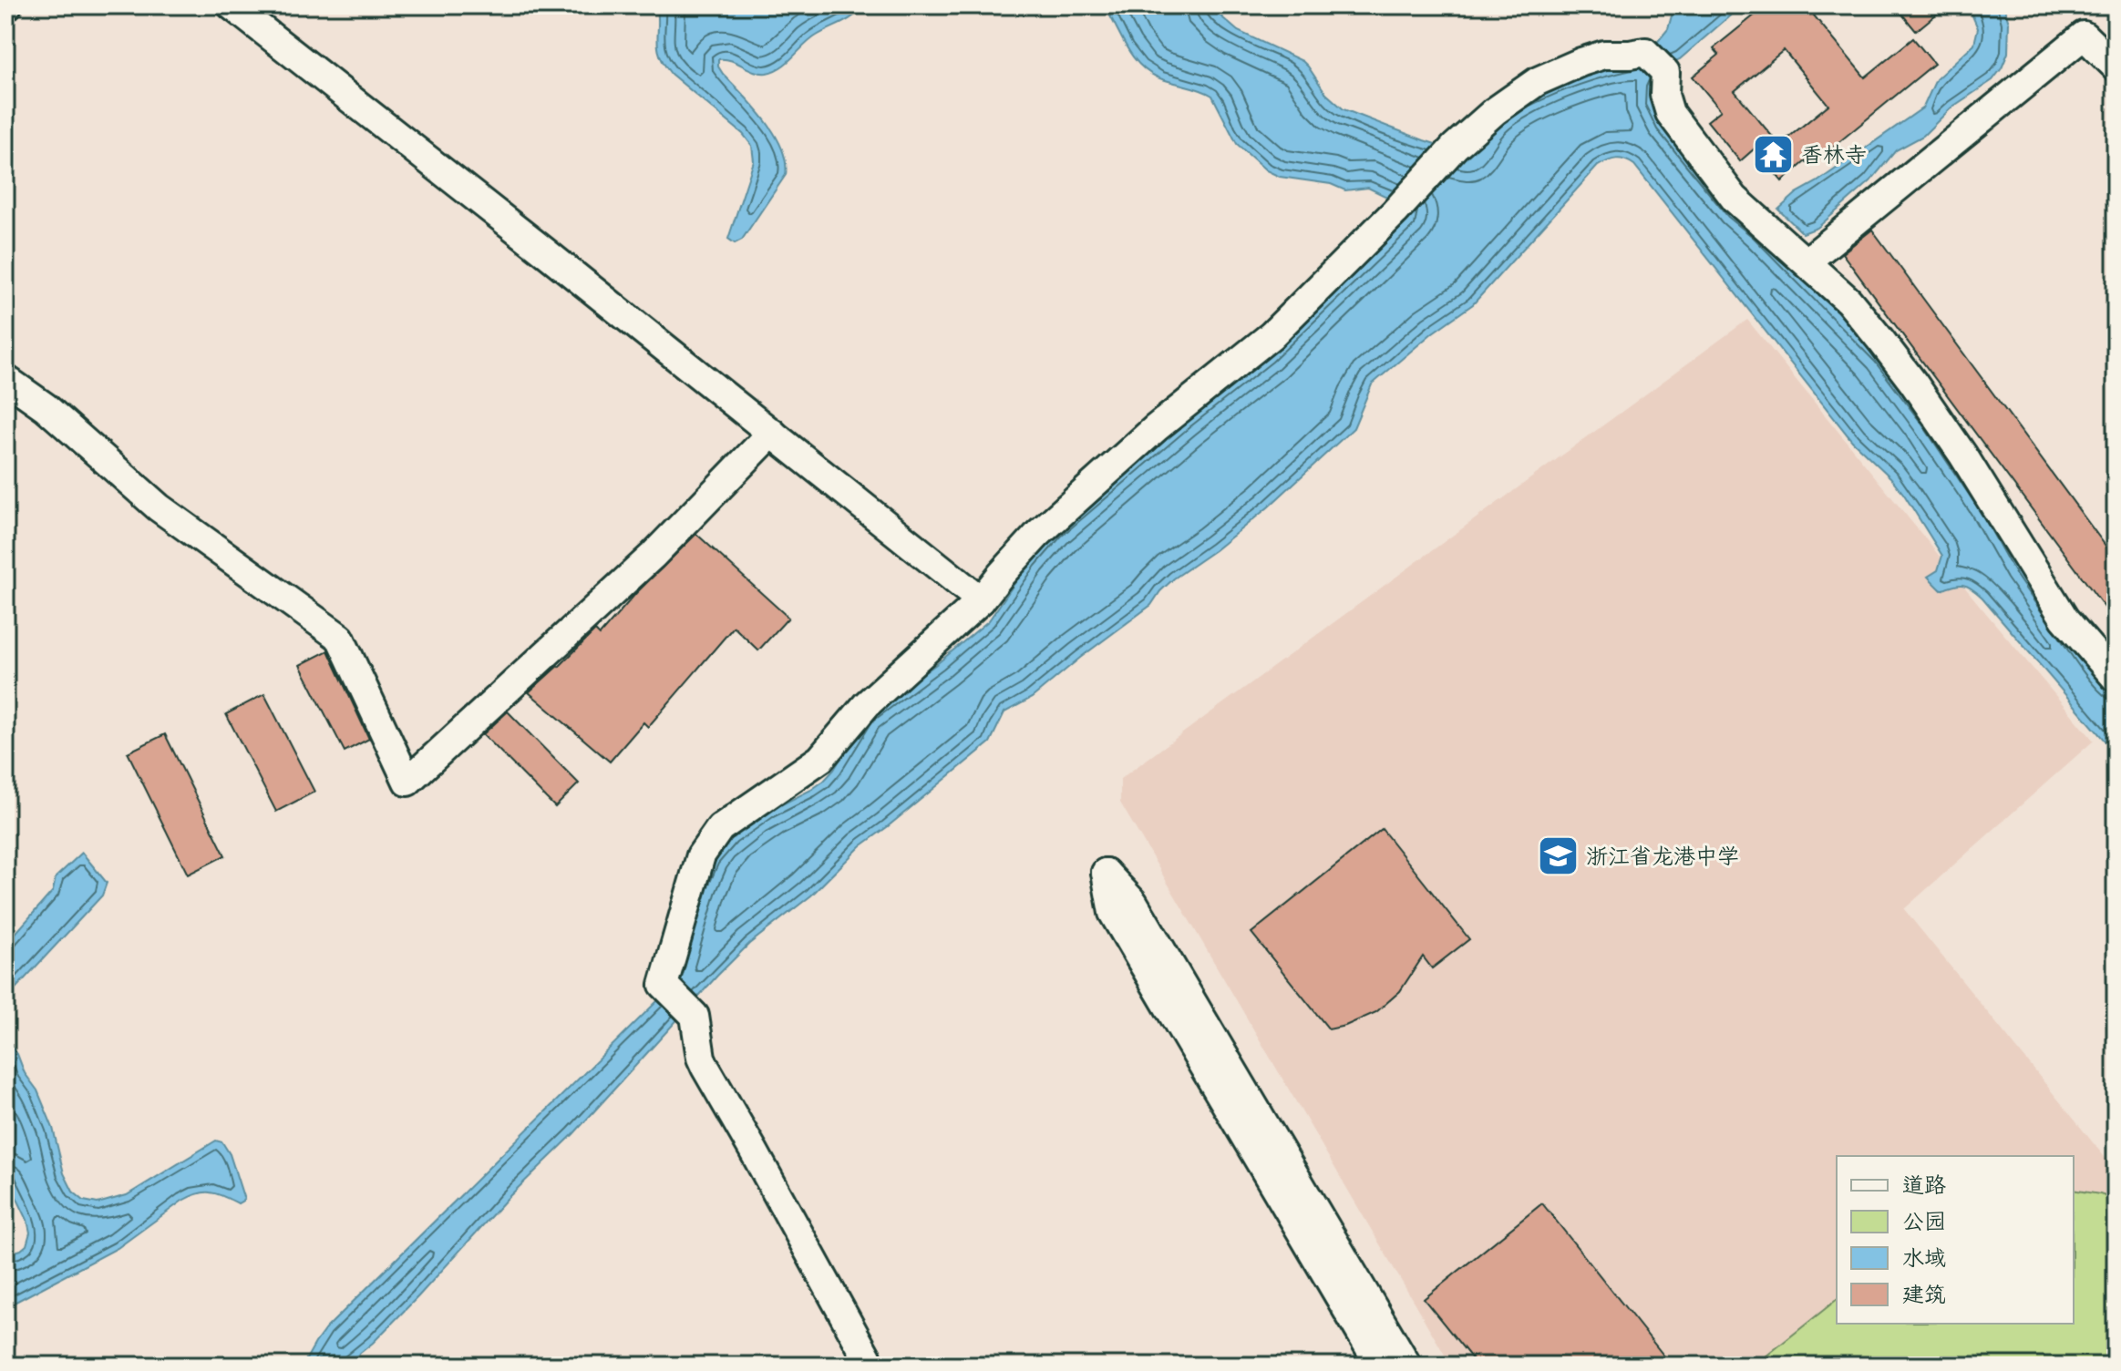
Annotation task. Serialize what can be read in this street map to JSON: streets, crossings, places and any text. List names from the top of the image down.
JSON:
{
  "places": {
    "temple": ["香林寺"],
    "school or university": ["浙江省龙港中学"]
  },
  "legend": [
    "道路",
    "公园",
    "水域",
    "建筑"
  ]
}
